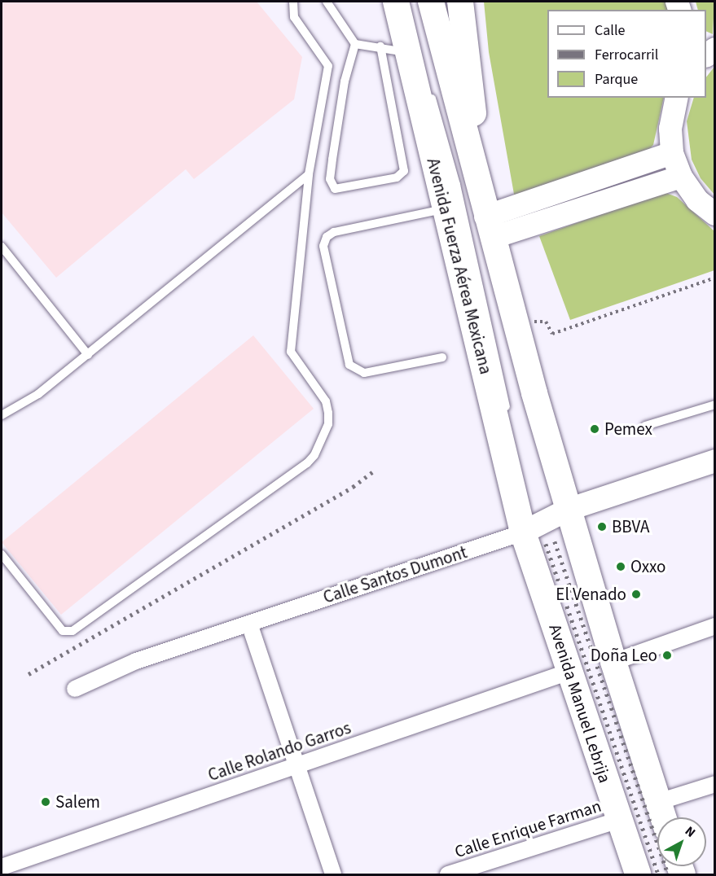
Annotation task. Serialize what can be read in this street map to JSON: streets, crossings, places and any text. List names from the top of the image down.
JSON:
{
  "streets": {
    "main road": ["Avenida Fuerza Aérea Mexicana", "Avenida Manuel Lebrija"],
    "street": ["Calle Santos Dumont", "Calle Rolando Garros", "Calle Enrique Farman"]
  },
  "crossings": [
    ["Avenida Fuerza Aérea Mexicana", "Calle Santos Dumont"],
    ["Avenida Fuerza Aérea Mexicana", "Avenida Manuel Lebrija"],
    ["Calle Santos Dumont", "Avenida Manuel Lebrija"],
    ["Avenida Manuel Lebrija", "Calle Rolando Garros"],
    ["Avenida Manuel Lebrija", "Calle Enrique Farman"]
  ],
  "places": [
    "Pemex",
    "BBVA",
    "Oxxo",
    "El Venado",
    "Doña Leo",
    "Salem"
  ],
  "legend": ["Calle", "Ferrocarril", "Parque"],
  "north": "top right"
}
